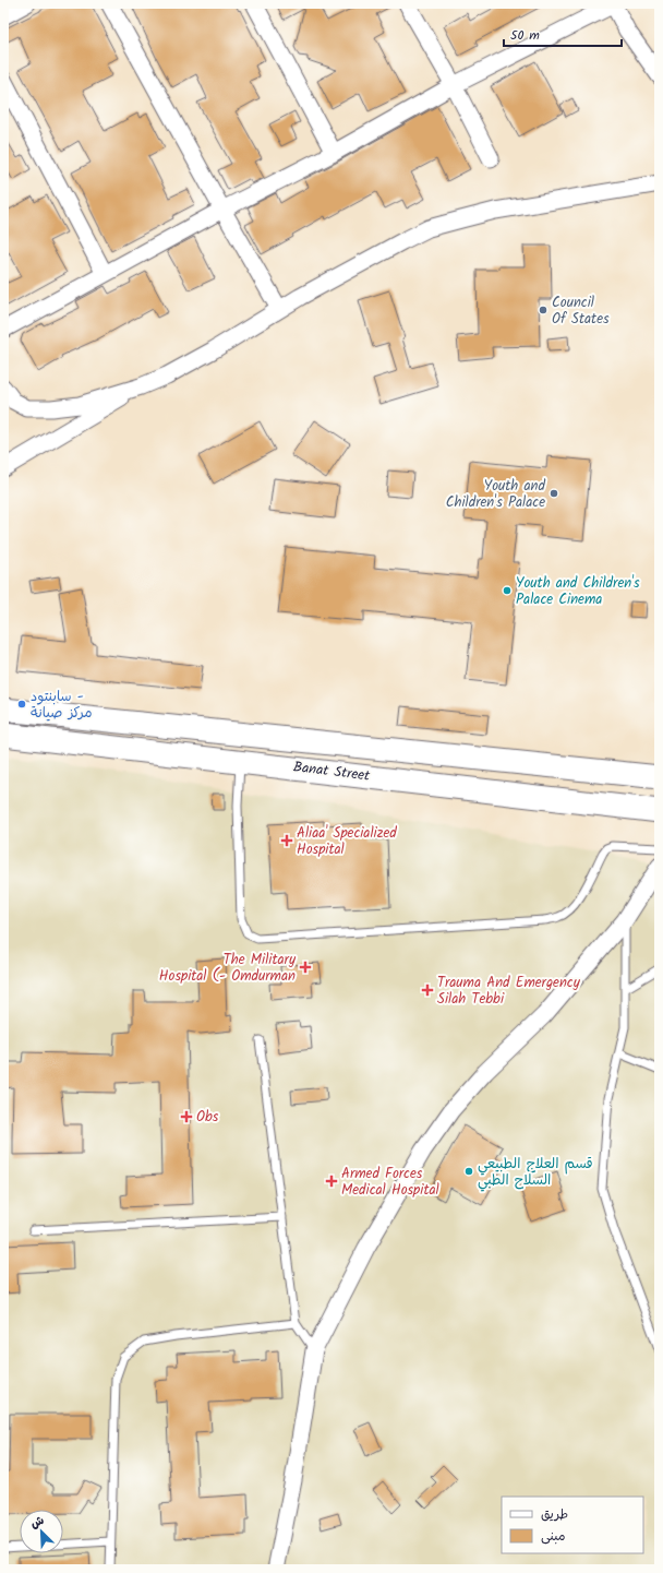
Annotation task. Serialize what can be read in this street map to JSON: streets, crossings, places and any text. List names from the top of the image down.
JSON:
{
  "streets": {
    "main road": ["Banat Street"]
  },
  "places": {
    "other": [
      "Council Of States",
      "Youth and Children's Palace",
      "Youth and Children's Palace Cinema",
      "سابنتود - مركز صيانة",
      "قسم العلاج الطبيعي السلاح الطبي"
    ],
    "health": [
      "Aliaa' Specialized Hospital",
      "The Military Hospital (- Omdurman",
      "Trauma And Emergency Silah Tebbi",
      "Obs",
      "Armed Forces Medical Hospital"
    ]
  },
  "legend": ["طريق", "مبنى"],
  "scale_bar": "50 m",
  "north": "top left"
}
